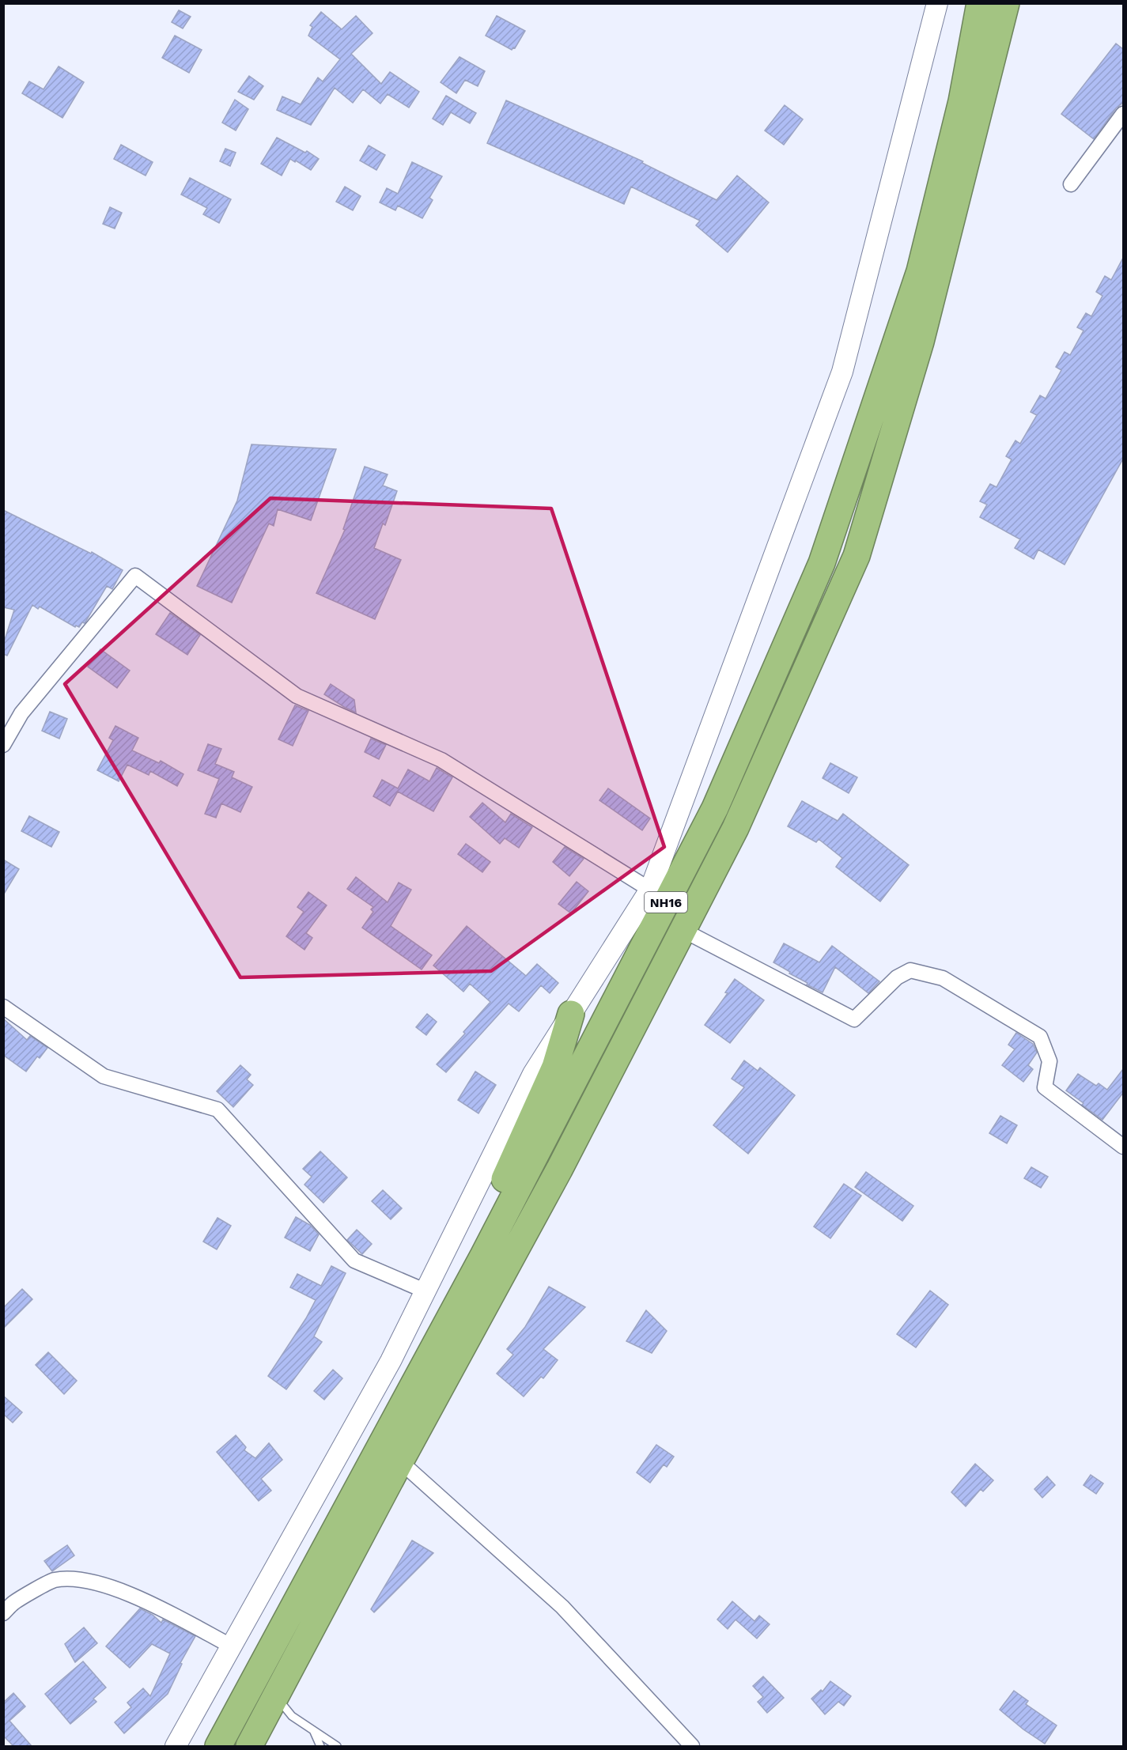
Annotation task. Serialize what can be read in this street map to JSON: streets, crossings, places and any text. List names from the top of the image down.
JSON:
{
  "streets": {
    "highway": ["NH16"]
  }
}
